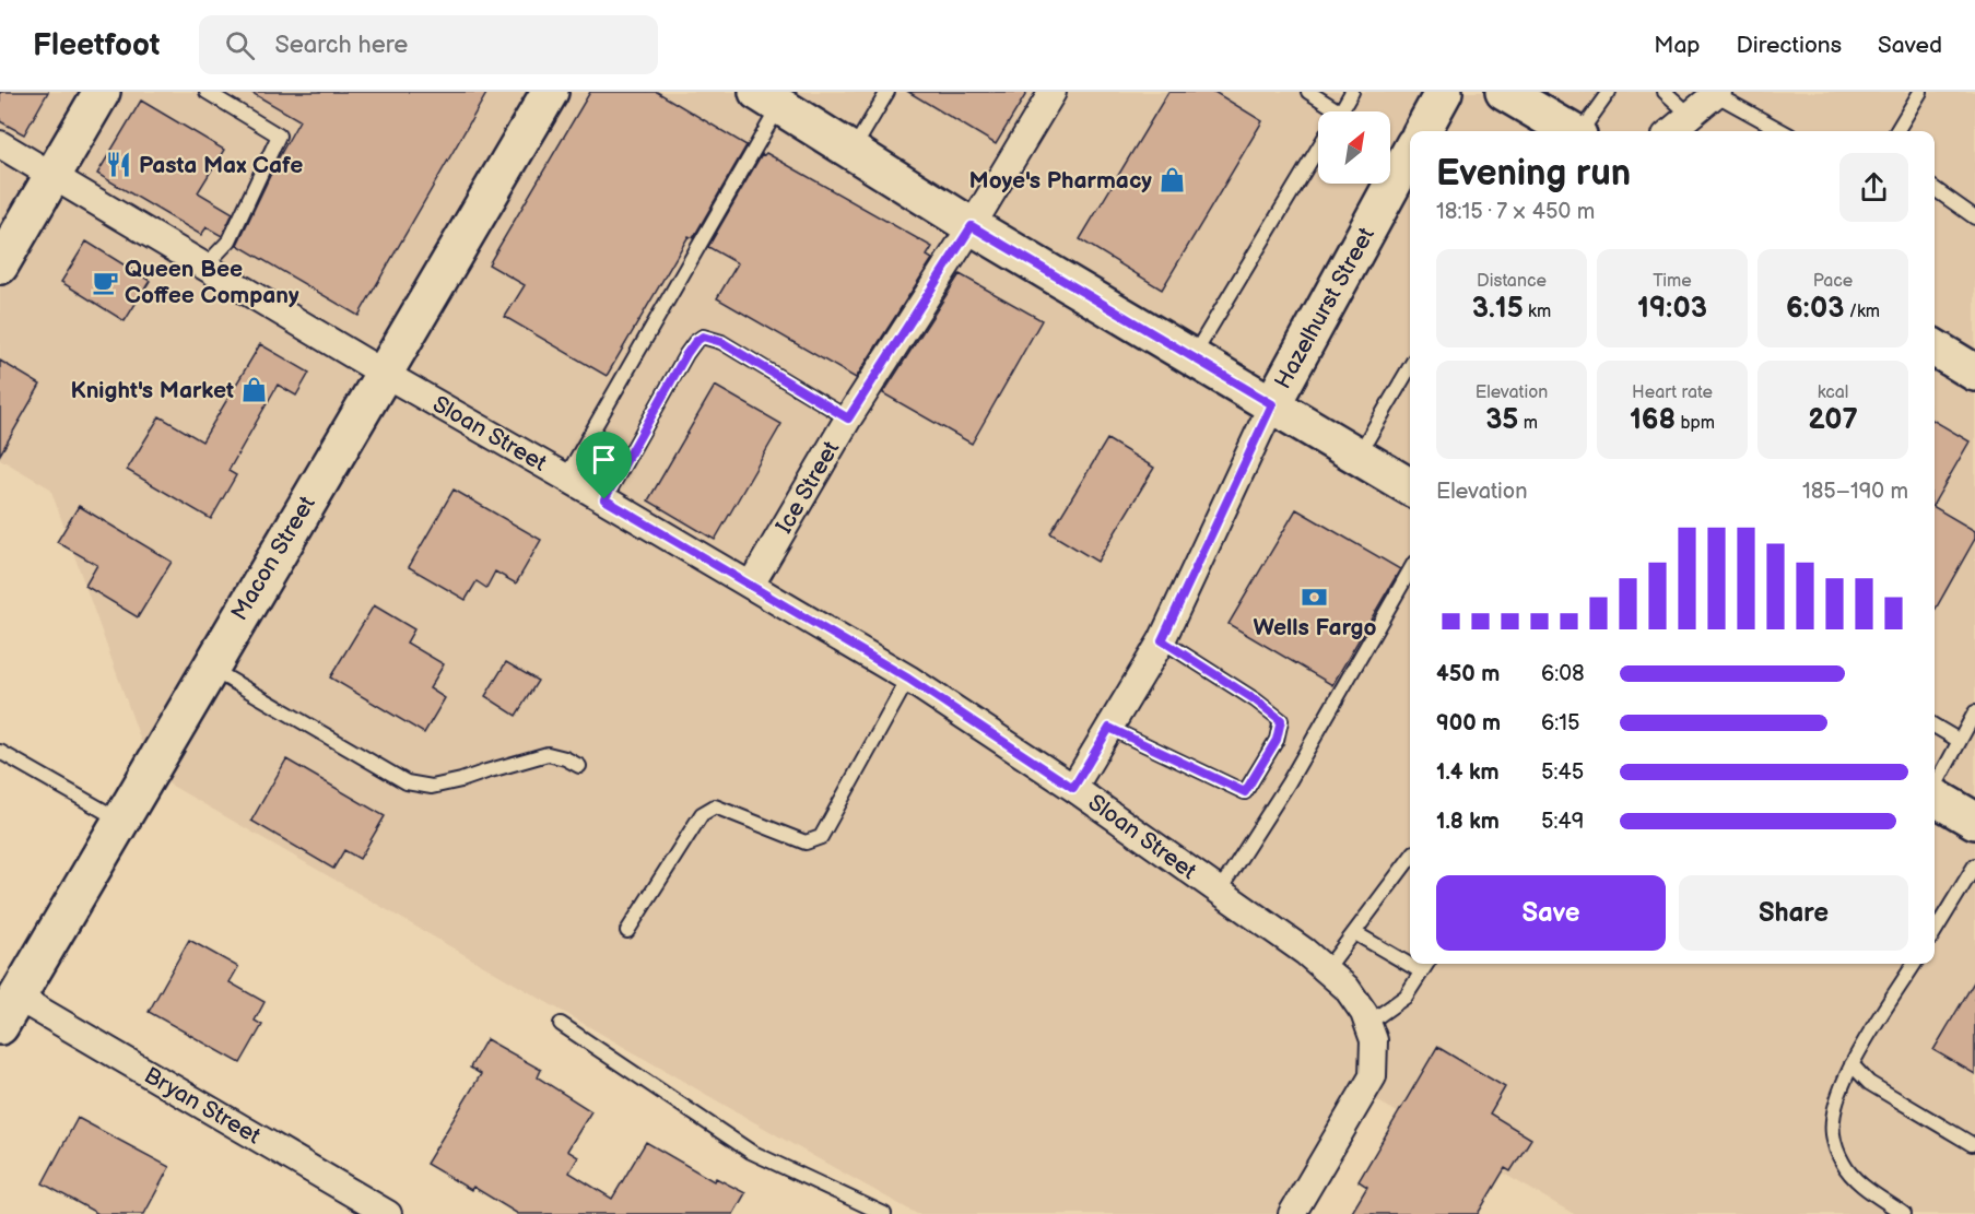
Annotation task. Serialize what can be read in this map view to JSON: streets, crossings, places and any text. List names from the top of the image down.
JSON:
{
  "streets": {
    "main road": ["Hazelhurst Street", "Macon Street"],
    "street": ["Sloan Street", "Ice Street", "Bryan Street"]
  },
  "crossings": [
    ["Hazelhurst Street", "Sloan Street"],
    ["Sloan Street", "Ice Street"],
    ["Sloan Street", "Macon Street"],
    ["Macon Street", "Bryan Street"]
  ],
  "places": {
    "restaurant": ["Pasta Max Cafe"],
    "shop": ["Moye's Pharmacy", "Knight's Market"],
    "cafe": ["Queen Bee Coffee Company"],
    "bank": ["Wells Fargo"]
  },
  "north": "top right",
  "page": {
    "header": "Fleetfoot",
    "search": "Search here",
    "nav": ["Map", "Directions", "Saved"],
    "heading": ["Evening run", "18:15 · 7 × 450 m"],
    "stats": [
      ["Distance", "3.15 km"],
      ["Time", "19:03"],
      ["Pace", "6:03 /km"],
      ["Elevation", "35 m"],
      ["Heart rate", "168 bpm"],
      ["kcal", "207"]
    ],
    "chart": ["Elevation", "185–190 m"],
    "list": [
      {
        "name": "450 m",
        "note": "6:08"
      },
      {
        "name": "900 m",
        "note": "6:15"
      },
      {
        "name": "1.4 km",
        "note": "5:45"
      },
      {
        "name": "1.8 km",
        "note": "5:49"
      }
    ],
    "buttons": ["Save", "Share"]
  }
}
